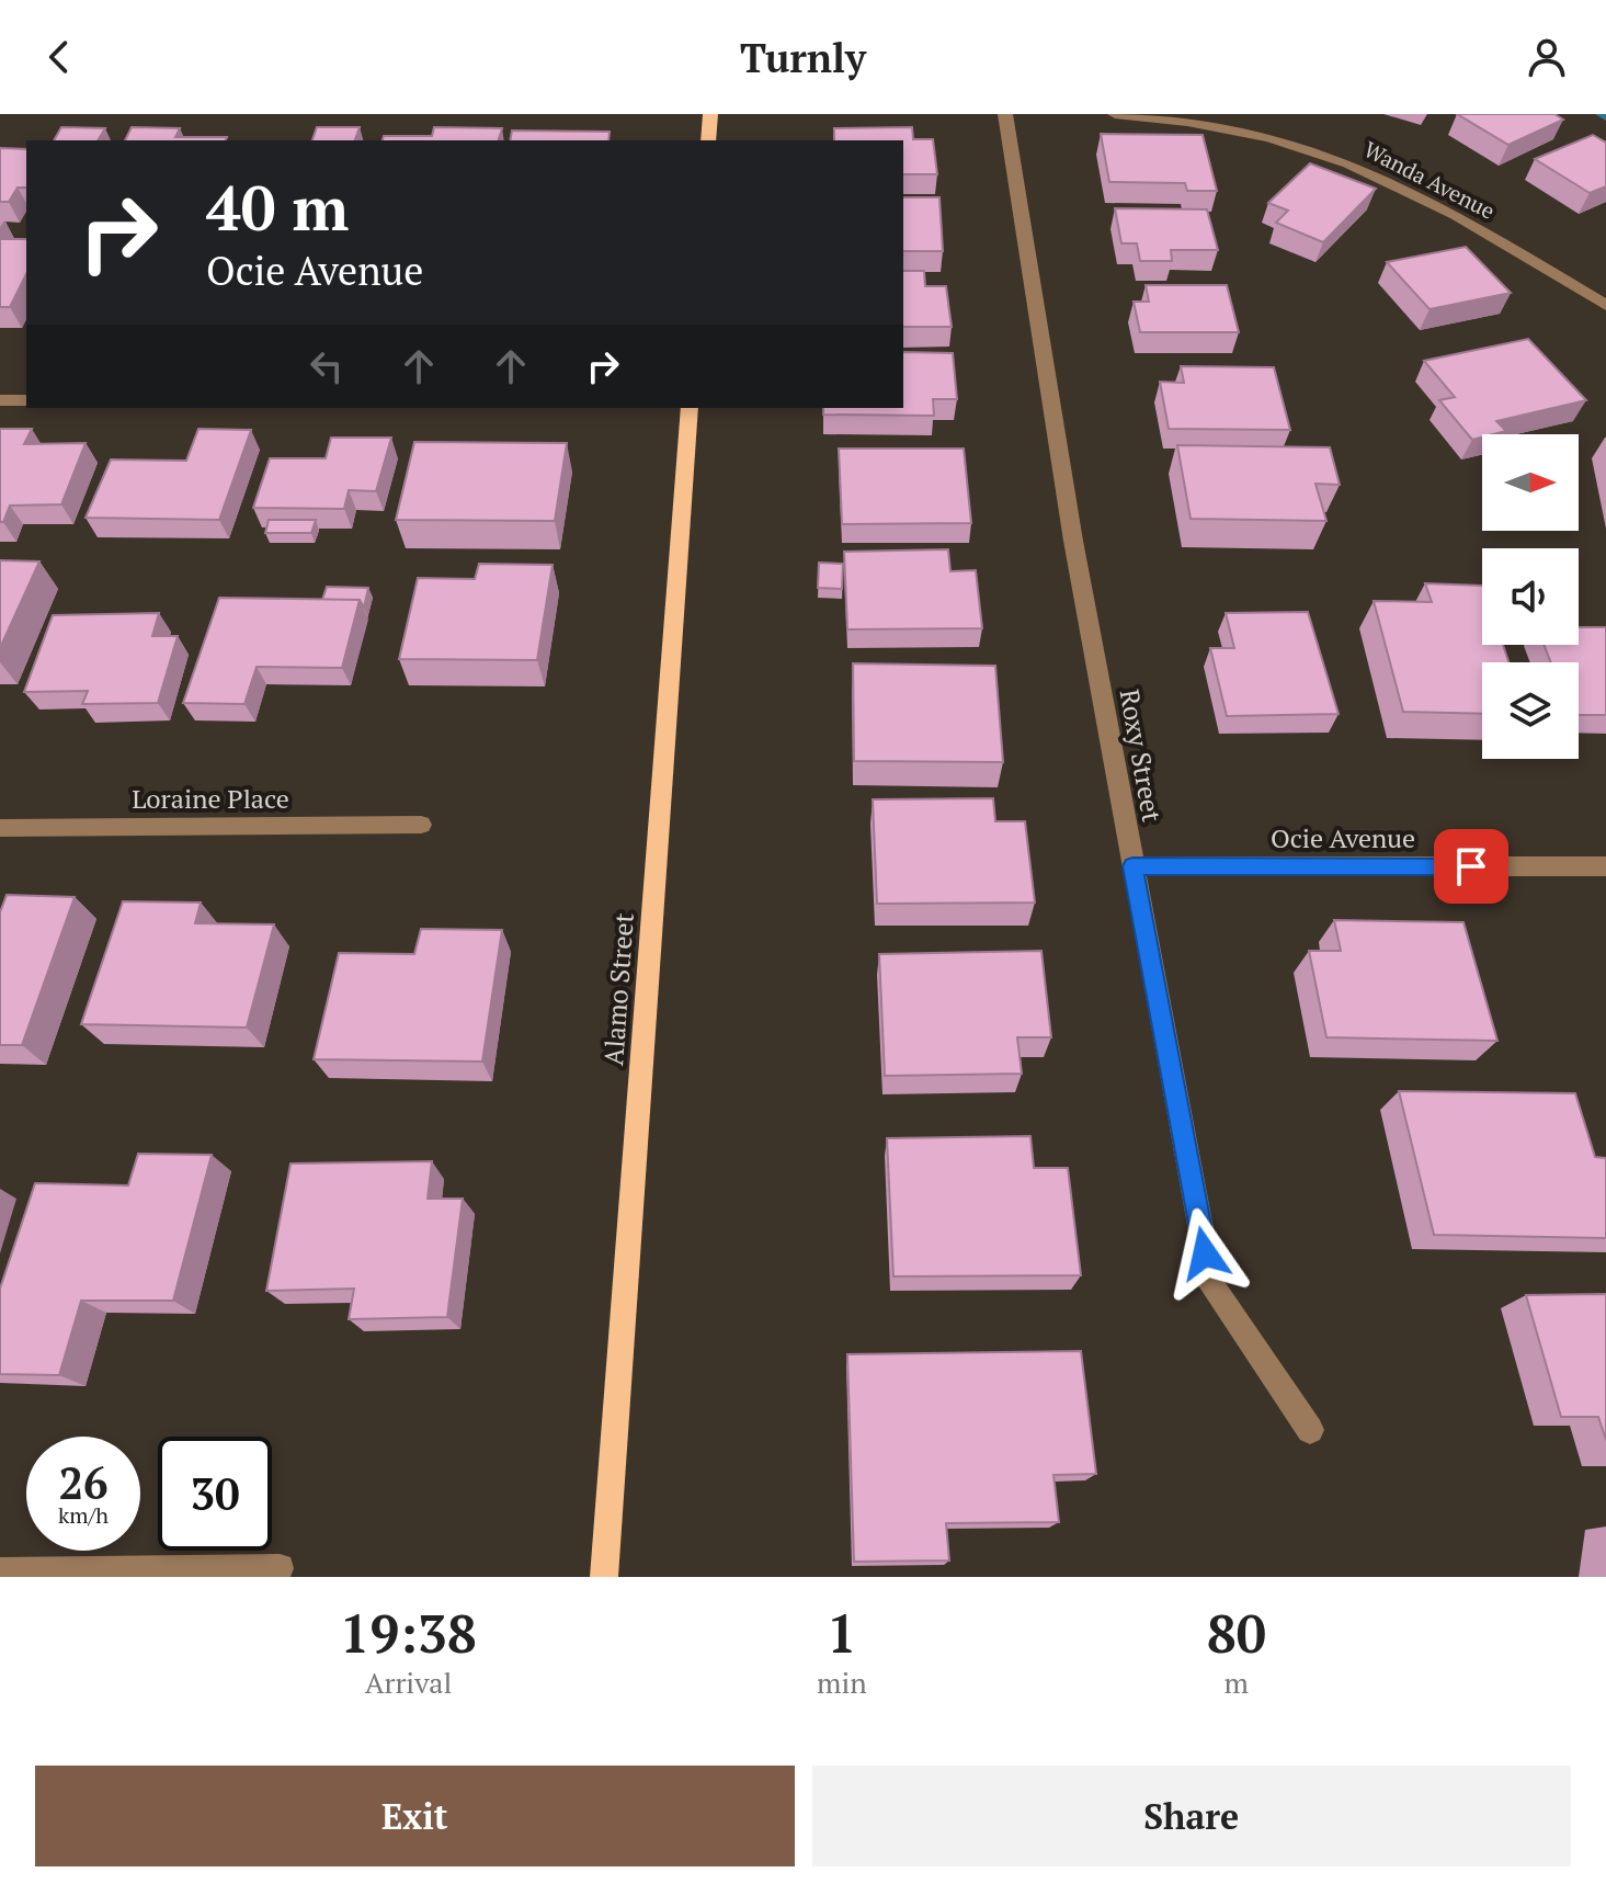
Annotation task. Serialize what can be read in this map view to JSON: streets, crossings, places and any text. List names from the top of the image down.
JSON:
{
  "streets": {
    "main road": ["Alamo Street"],
    "street": [
      "Wanda Avenue",
      "Roxy Street",
      "Loraine Place",
      "Ocie Avenue"
    ]
  },
  "crossings": [
    ["Roxy Street", "Ocie Avenue"]
  ],
  "north": "right",
  "page": {
    "header": "Turnly",
    "turn": ["40 m", "Ocie Avenue"],
    "speed": "26 km/h",
    "limit": "30",
    "eta": [
      "19:38",
      "Arrival",
      "1",
      "min",
      "80",
      "m"
    ],
    "buttons": ["Exit", "Share"]
  }
}
